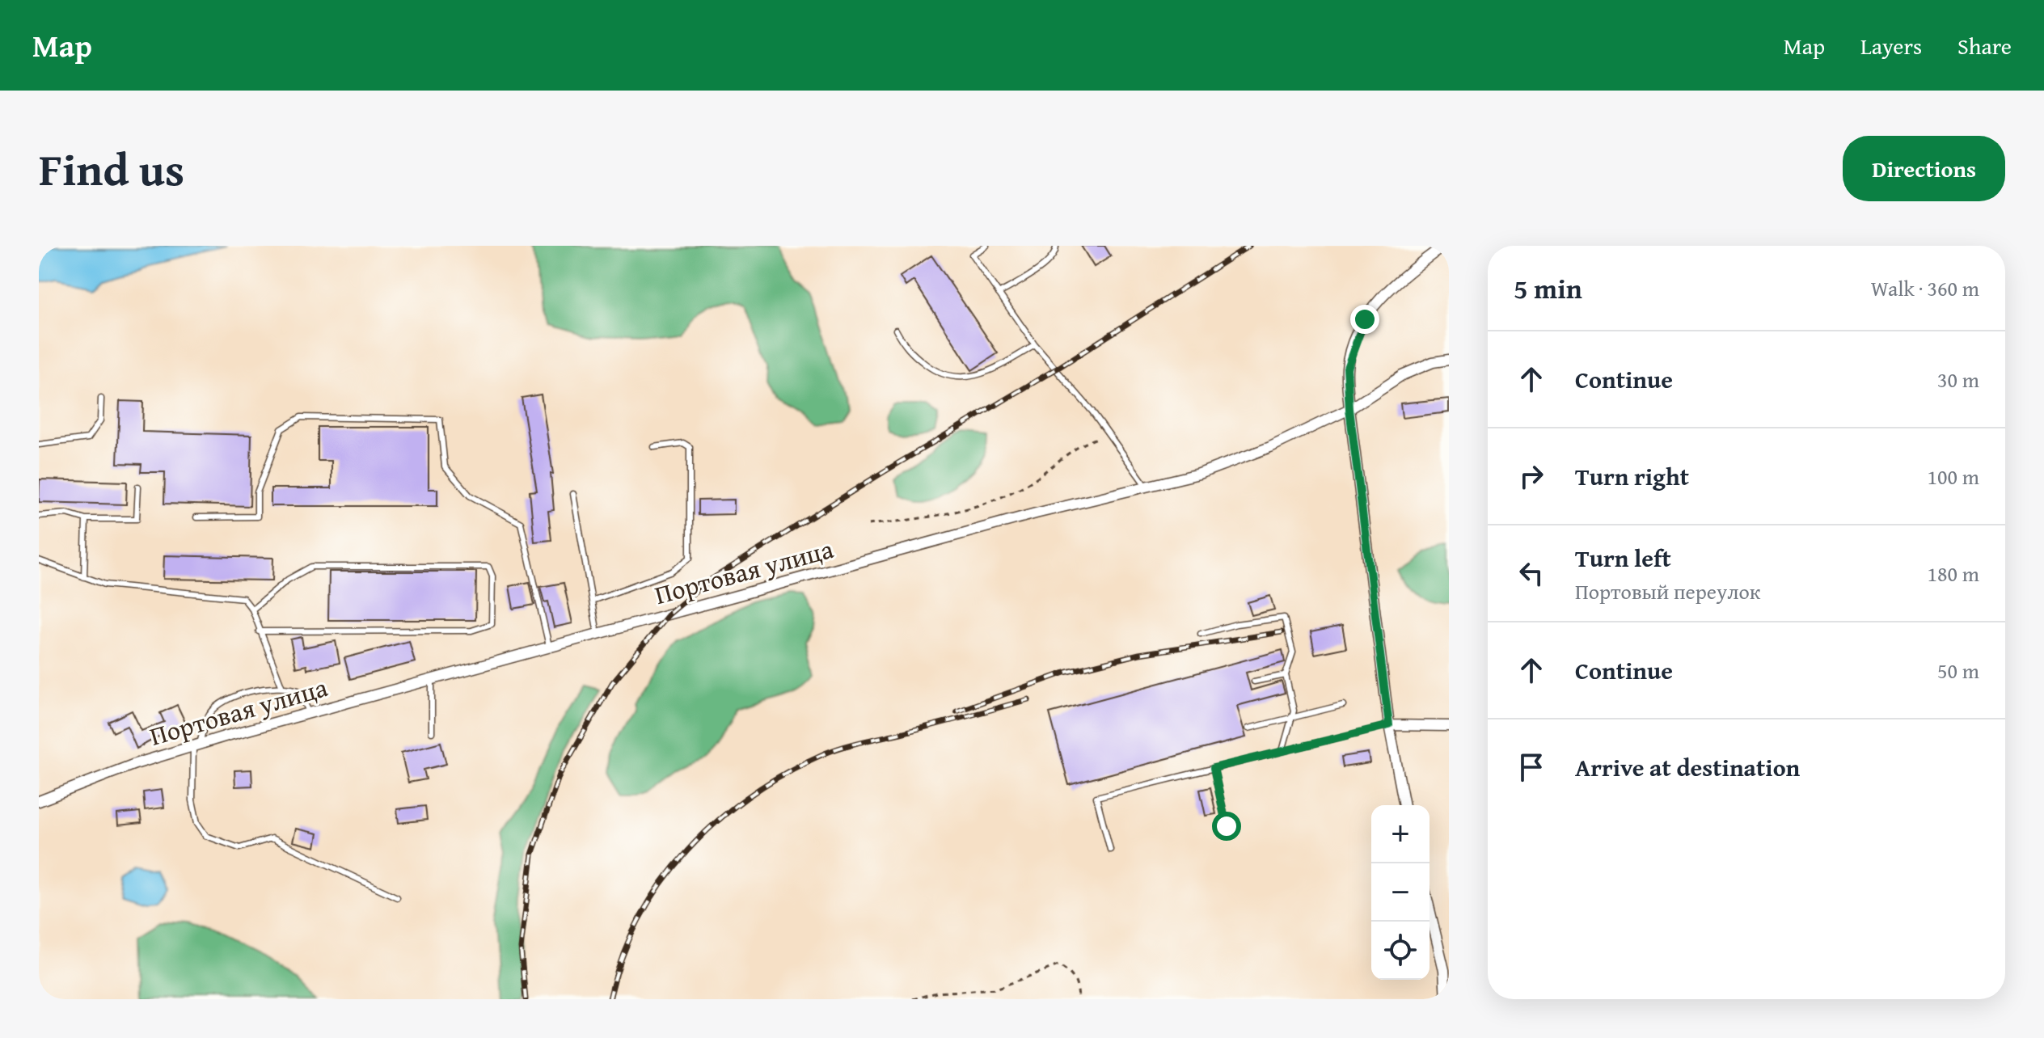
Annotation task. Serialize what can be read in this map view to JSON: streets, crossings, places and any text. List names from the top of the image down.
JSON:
{
  "streets": {
    "street": ["Портовая улица"]
  },
  "page": {
    "header": "Map",
    "nav": ["Map", "Layers", "Share"],
    "title": "Find us",
    "buttons": "Directions",
    "heading": ["5 min", "Walk · 360 m"],
    "list": [
      ["Continue", "30 m"],
      ["Turn right", "100 m"],
      ["Turn left", "Портовый переулок", "180 m"],
      ["Continue", "50 m"],
      "Arrive at destination"
    ],
    "map_buttons": ["+", "−"]
  }
}
